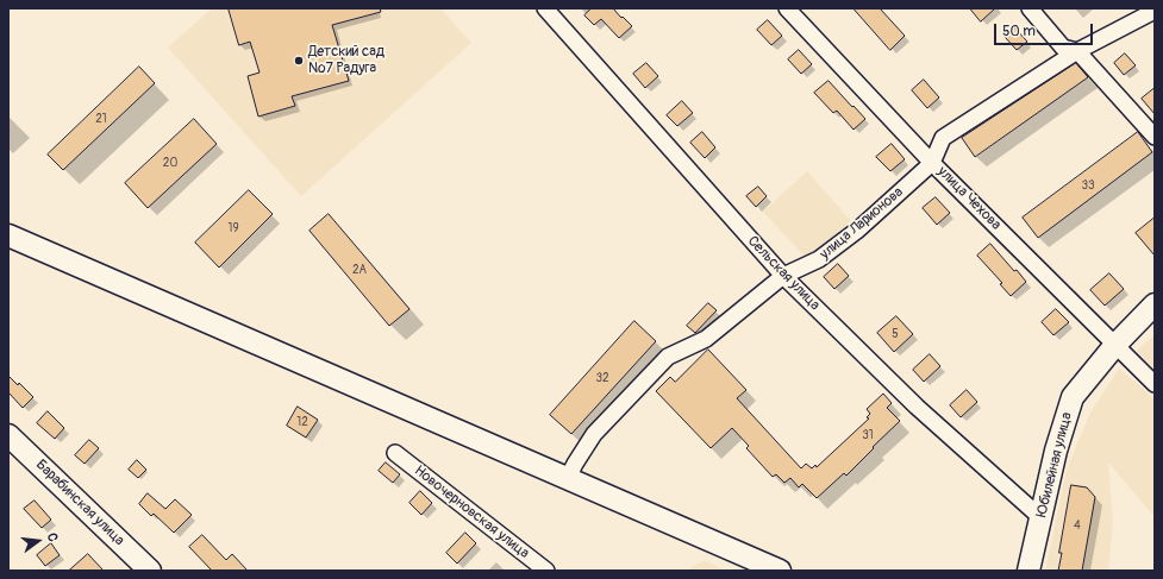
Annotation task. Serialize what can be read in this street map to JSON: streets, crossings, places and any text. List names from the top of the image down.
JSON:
{
  "streets": {
    "main road": ["Юбилейная улица", "Барабинская улица"],
    "street": [
      "улица Чехова",
      "улица Ларионова",
      "Сельская улица",
      "Новочерновская улица"
    ]
  },
  "crossings": [
    ["улица Чехова", "улица Ларионова"],
    ["улица Чехова", "Юбилейная улица"],
    ["улица Ларионова", "Сельская улица"],
    ["Сельская улица", "Юбилейная улица"]
  ],
  "places": ["Детский сад №7 Радуга"],
  "house_numbers": [
    "21",
    "20",
    "33",
    "19",
    "2А",
    "5",
    "32",
    "12",
    "31",
    "4"
  ],
  "scale_bar": "50 m",
  "north": "right"
}
